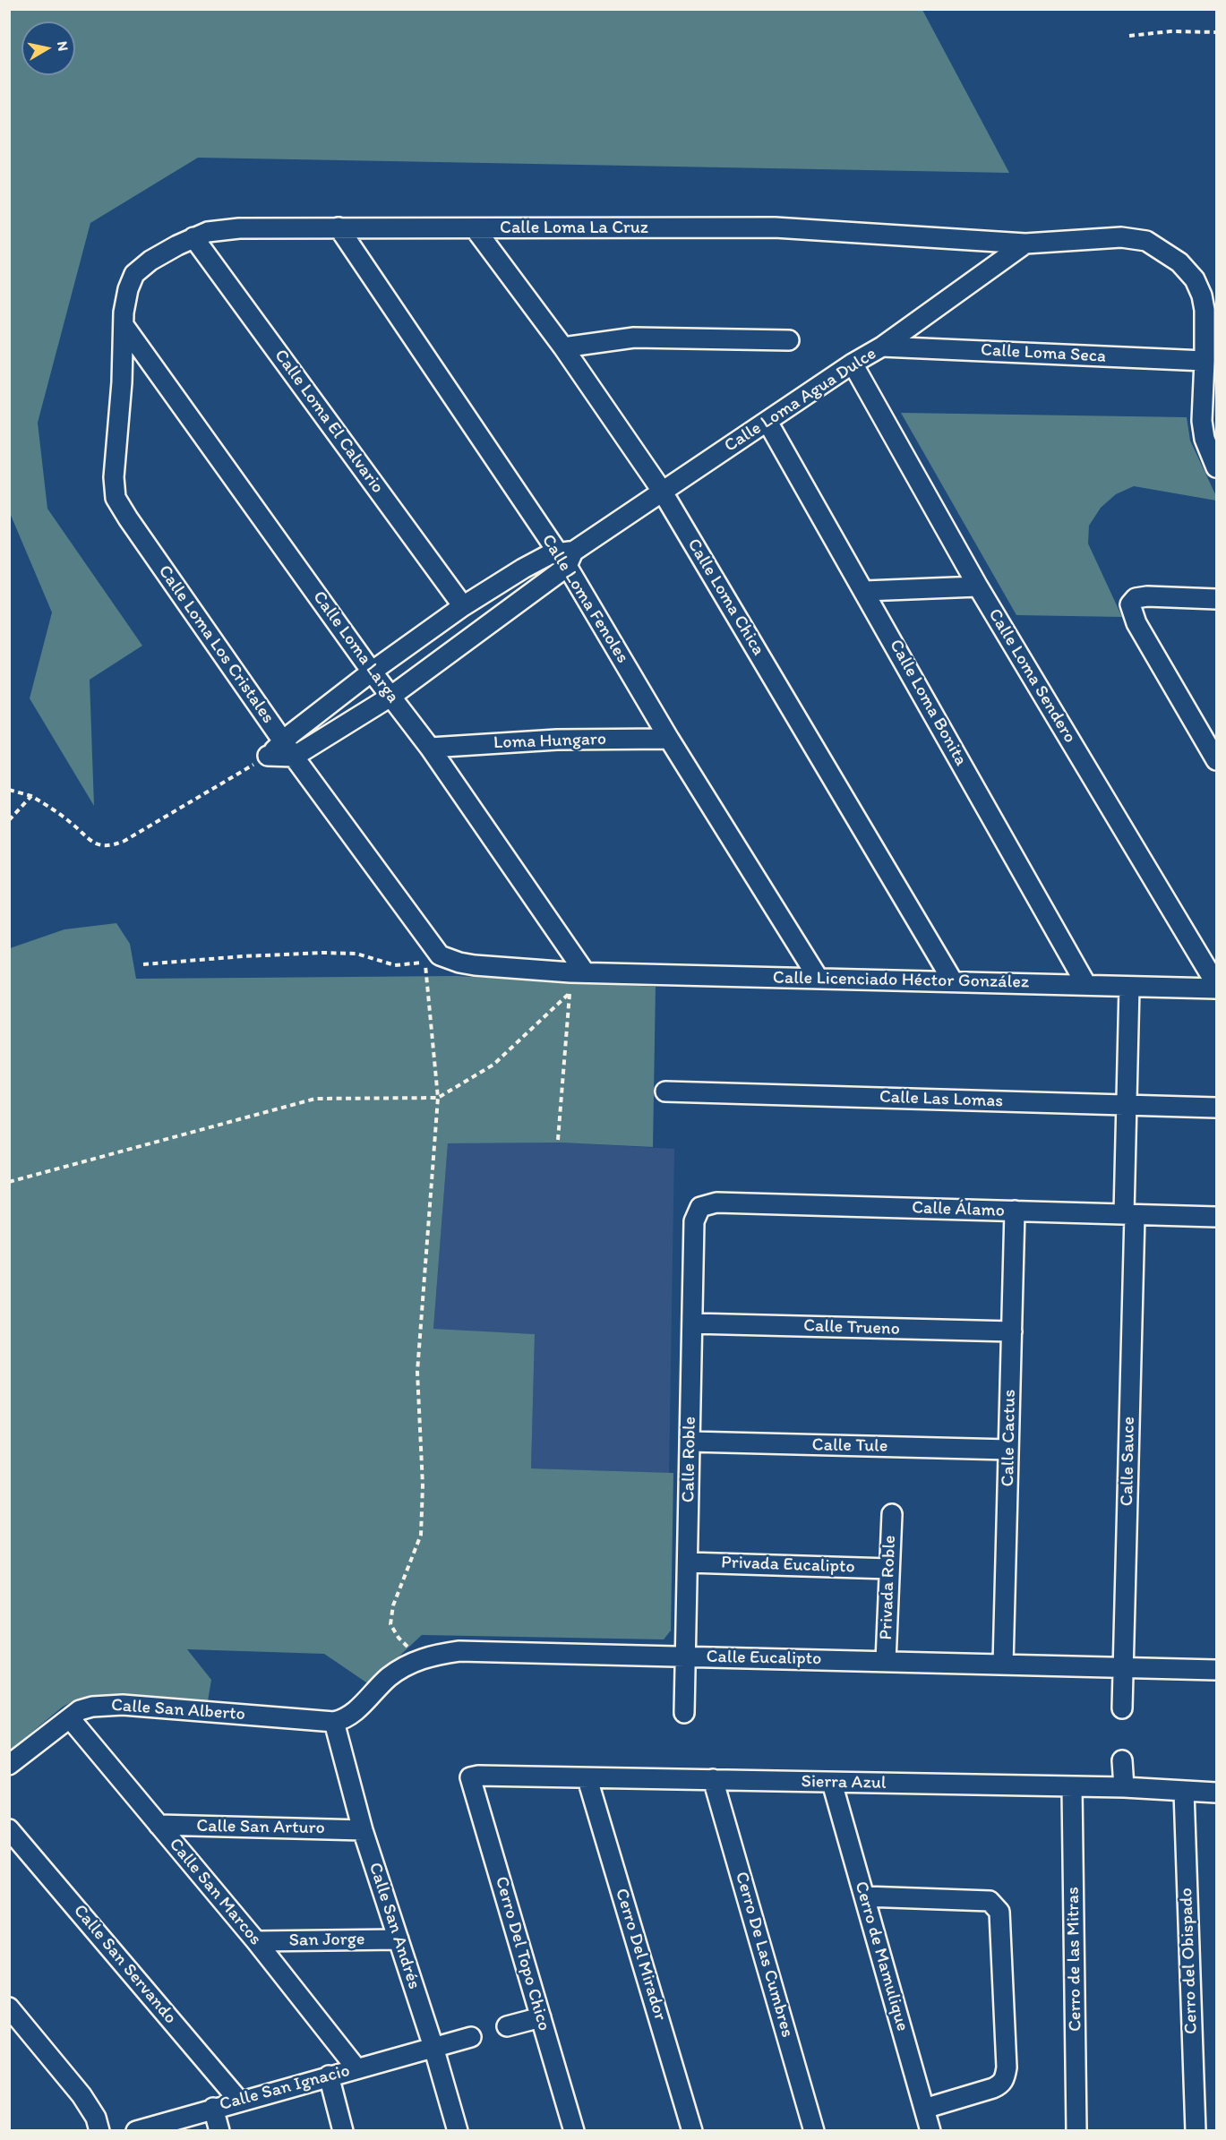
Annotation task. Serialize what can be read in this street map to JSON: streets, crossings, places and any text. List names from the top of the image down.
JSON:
{
  "streets": {
    "street": [
      "Calle Loma La Cruz",
      "Calle Loma Seca",
      "Calle Loma Agua Dulce",
      "Calle Loma El Calvario",
      "Calle Loma Chica",
      "Calle Loma Fenoles",
      "Calle Loma Los Cristales",
      "Calle Loma Larga",
      "Calle Loma Sendero",
      "Calle Loma Bonita",
      "Loma Hungaro",
      "Calle Licenciado Héctor González",
      "Calle Las Lomas",
      "Calle Álamo",
      "Calle Trueno",
      "Calle Cactus",
      "Calle Tule",
      "Calle Roble",
      "Calle Sauce",
      "Privada Eucalipto",
      "Privada Roble",
      "Calle Eucalipto",
      "Calle San Alberto",
      "Sierra Azul",
      "Calle San Arturo",
      "Calle San Marcos",
      "Calle San Andrés",
      "San Jorge",
      "Cerro Del Topo Chico",
      "Cerro Del Mirador",
      "Cerro De Las Cumbres",
      "Cerro de Mamulique",
      "Cerro de las Mitras",
      "Cerro del Obispado",
      "Calle San Servando",
      "Calle San Ignacio"
    ]
  },
  "crossings": [
    ["Calle Loma La Cruz", "Calle Loma Seca"],
    ["Calle Loma La Cruz", "Calle Loma Agua Dulce"],
    ["Calle Loma La Cruz", "Calle Loma El Calvario"],
    ["Calle Loma La Cruz", "Calle Loma Chica"],
    ["Calle Loma La Cruz", "Calle Loma Fenoles"],
    ["Calle Loma La Cruz", "Calle Loma Los Cristales"],
    ["Calle Loma Seca", "Calle Loma Agua Dulce"],
    ["Calle Loma Agua Dulce", "Calle Loma El Calvario"],
    ["Calle Loma Agua Dulce", "Calle Loma Chica"],
    ["Calle Loma Agua Dulce", "Calle Loma Fenoles"],
    ["Calle Loma Agua Dulce", "Calle Loma Los Cristales"],
    ["Calle Loma Agua Dulce", "Calle Loma Larga"],
    ["Calle Loma Agua Dulce", "Calle Loma Sendero"],
    ["Calle Loma Agua Dulce", "Calle Loma Bonita"],
    ["Calle Loma Chica", "Calle Licenciado Héctor González"],
    ["Calle Loma Fenoles", "Loma Hungaro"],
    ["Calle Loma Fenoles", "Calle Licenciado Héctor González"],
    ["Calle Loma Los Cristales", "Calle Loma Larga"],
    ["Calle Loma Los Cristales", "Calle Licenciado Héctor González"],
    ["Calle Loma Larga", "Loma Hungaro"],
    ["Calle Loma Larga", "Calle Licenciado Héctor González"],
    ["Calle Loma Sendero", "Calle Licenciado Héctor González"],
    ["Calle Loma Bonita", "Calle Licenciado Héctor González"],
    ["Calle Licenciado Héctor González", "Calle Sauce"],
    ["Calle Las Lomas", "Calle Sauce"],
    ["Calle Álamo", "Calle Cactus"],
    ["Calle Álamo", "Calle Roble"],
    ["Calle Álamo", "Calle Sauce"],
    ["Calle Trueno", "Calle Cactus"],
    ["Calle Trueno", "Calle Roble"],
    ["Calle Cactus", "Calle Tule"],
    ["Calle Cactus", "Calle Eucalipto"],
    ["Calle Tule", "Calle Roble"],
    ["Calle Roble", "Privada Eucalipto"],
    ["Calle Roble", "Calle Eucalipto"],
    ["Calle Sauce", "Calle Eucalipto"],
    ["Privada Eucalipto", "Privada Roble"],
    ["Privada Roble", "Calle Eucalipto"],
    ["Calle Eucalipto", "Calle San Alberto"],
    ["Calle Eucalipto", "Calle San Andrés"],
    ["Calle San Alberto", "Calle San Marcos"],
    ["Calle San Alberto", "Calle San Andrés"],
    ["Sierra Azul", "Cerro Del Topo Chico"],
    ["Sierra Azul", "Cerro Del Mirador"],
    ["Sierra Azul", "Cerro De Las Cumbres"],
    ["Sierra Azul", "Cerro de Mamulique"],
    ["Sierra Azul", "Cerro de las Mitras"],
    ["Sierra Azul", "Cerro del Obispado"],
    ["Calle San Arturo", "Calle San Marcos"],
    ["Calle San Arturo", "Calle San Andrés"],
    ["Calle San Marcos", "San Jorge"],
    ["Calle San Marcos", "Calle San Ignacio"],
    ["Calle San Andrés", "San Jorge"],
    ["Calle San Andrés", "Calle San Ignacio"],
    ["Calle San Servando", "Calle San Ignacio"]
  ],
  "north": "right"
}
